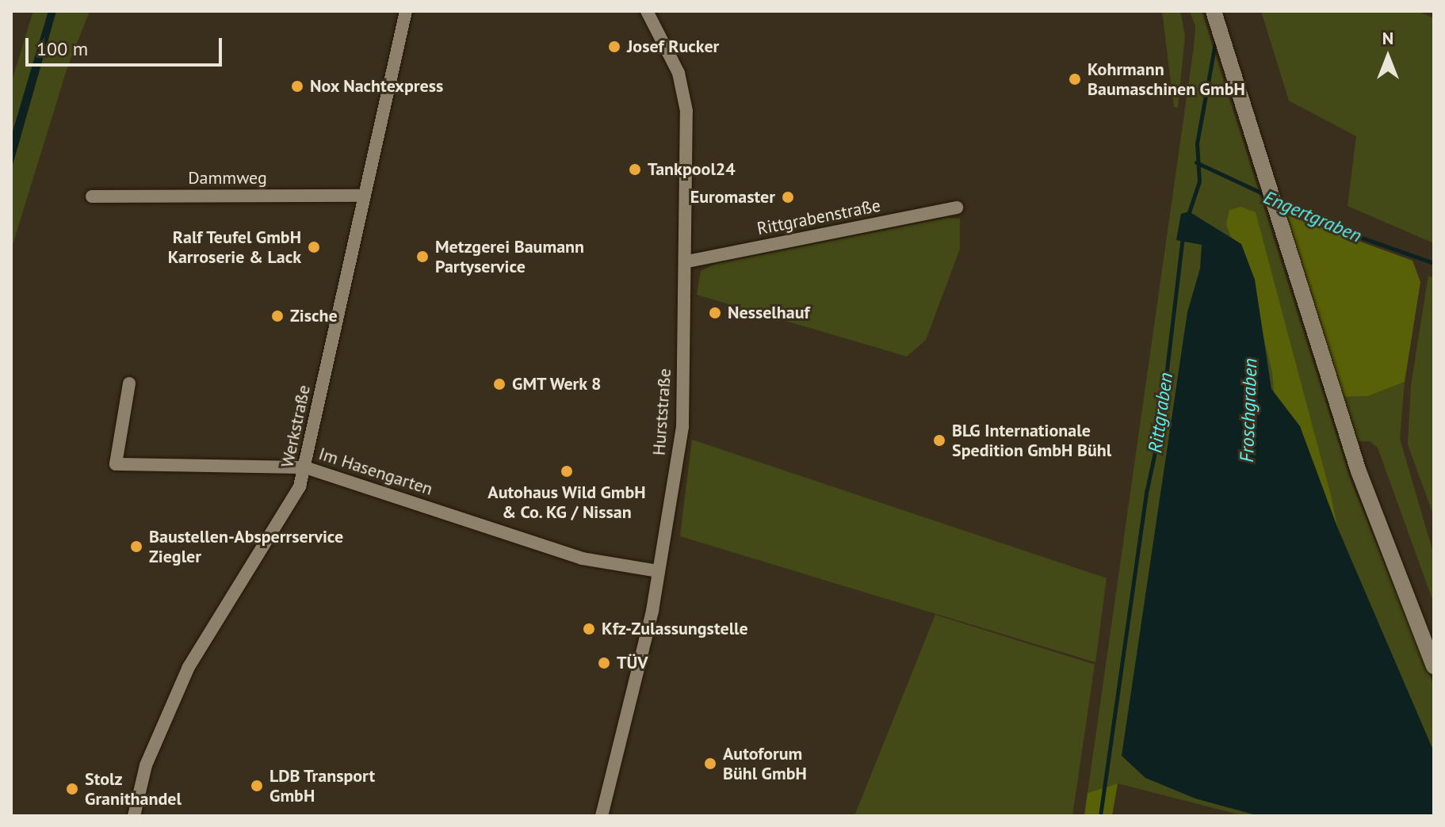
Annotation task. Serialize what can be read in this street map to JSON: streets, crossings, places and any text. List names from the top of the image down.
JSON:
{
  "streets": {
    "street": [
      "Dammweg",
      "Rittgrabenstraße",
      "Hurststraße",
      "Werkstraße",
      "Im Hasengarten"
    ]
  },
  "crossings": [
    ["Dammweg", "Werkstraße"],
    ["Rittgrabenstraße", "Hurststraße"],
    ["Hurststraße", "Im Hasengarten"],
    ["Werkstraße", "Im Hasengarten"]
  ],
  "water": ["Engertgraben", "Froschgraben", "Rittgraben"],
  "places": [
    "Josef Rucker",
    "Kohrmann Baumaschinen GmbH",
    "Nox Nachtexpress",
    "Tankpool24",
    "Euromaster",
    "Ralf Teufel GmbH Karroserie & Lack",
    "Metzgerei Baumann Partyservice",
    "Nesselhauf",
    "Zische",
    "GMT Werk 8",
    "BLG Internationale Spedition GmbH Bühl",
    "Autohaus Wild GmbH & Co. KG / Nissan",
    "Baustellen-Absperrservice Ziegler",
    "Kfz-Zulassungstelle",
    "TÜV",
    "Autoforum Bühl GmbH",
    "LDB Transport GmbH",
    "Stolz Granithandel"
  ],
  "scale_bar": "100 m",
  "north": "top"
}
